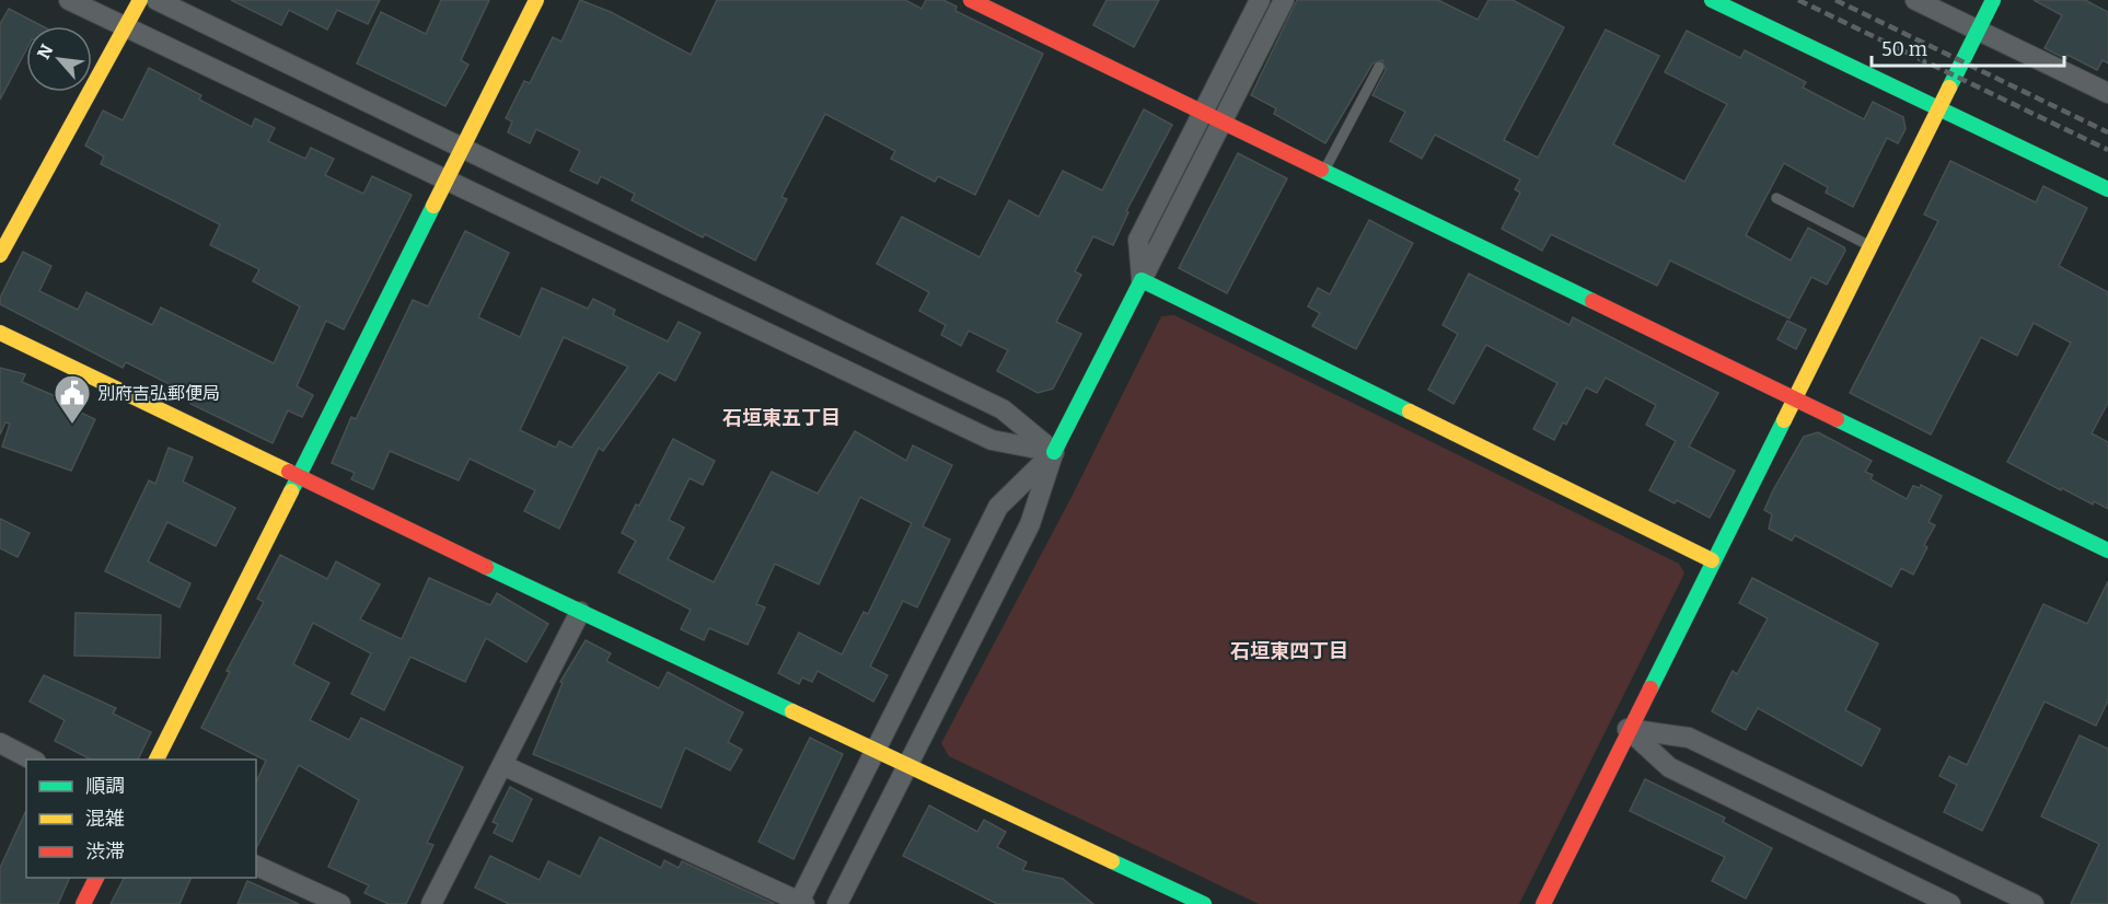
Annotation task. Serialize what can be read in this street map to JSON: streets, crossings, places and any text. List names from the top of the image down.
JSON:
{
  "districts": ["石垣東五丁目", "石垣東四丁目"],
  "places": {
    "public building": ["別府吉弘郵便局"]
  },
  "legend": ["順調", "混雑", "渋滞"],
  "scale_bar": "50 m",
  "north": "top left"
}
